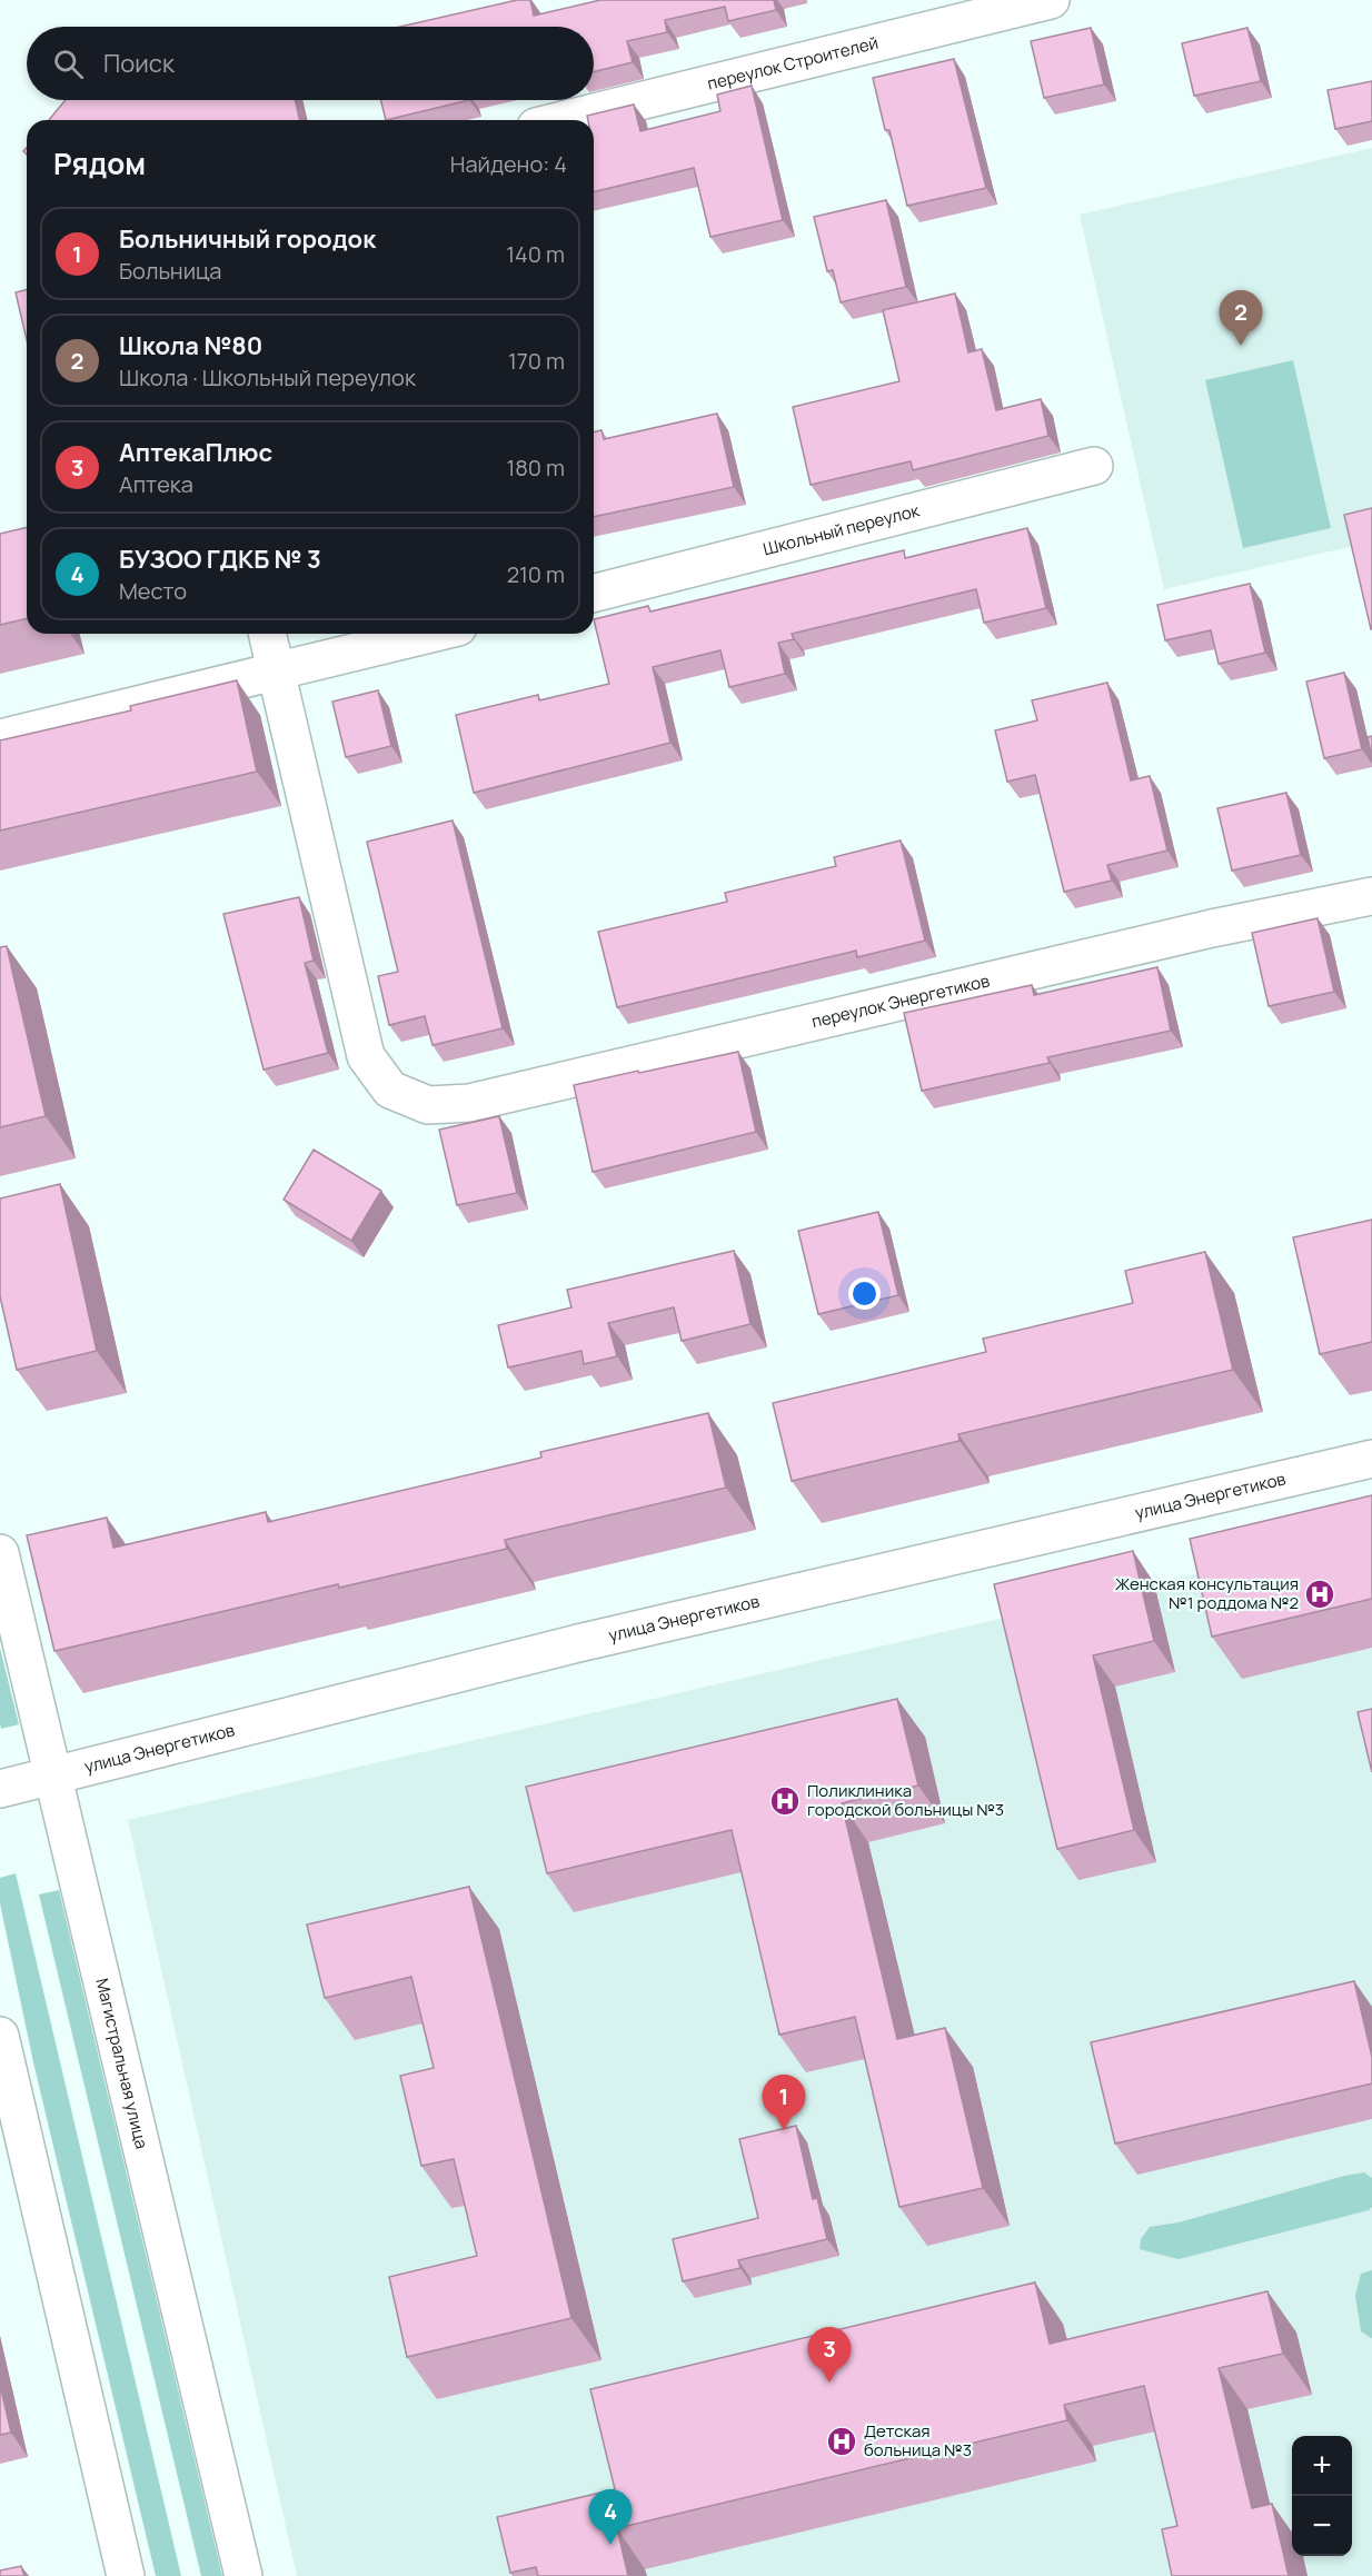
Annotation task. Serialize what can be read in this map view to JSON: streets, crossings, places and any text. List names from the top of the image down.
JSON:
{
  "streets": {
    "street": [
      "переулок Строителей",
      "Школьный переулок",
      "переулок Энергетиков",
      "улица Энергетиков",
      "Магистральная улица"
    ]
  },
  "crossings": [
    ["улица Энергетиков", "Магистральная улица"]
  ],
  "places": {
    "hospital": ["Женская консультация №1 роддома №2", "Поликлиника городской больницы №3", "Детская больница №3"]
  },
  "page": {
    "search": "Поиск",
    "heading": ["Рядом", "Найдено: 4"],
    "list": [
      {
        "mark": "1",
        "name": "Больничный городок",
        "note": "Больница",
        "value": "140 m"
      },
      {
        "mark": "2",
        "name": "Школа №80",
        "note": "Школа · Школьный переулок",
        "value": "170 m"
      },
      {
        "mark": "3",
        "name": "АптекаПлюс",
        "note": "Аптека",
        "value": "180 m"
      },
      {
        "mark": "4",
        "name": "БУЗОО ГДКБ № 3",
        "note": "Место",
        "value": "210 m"
      }
    ],
    "pins": [
      "2",
      "1",
      "3",
      "4"
    ],
    "map_buttons": ["+", "−"]
  }
}
